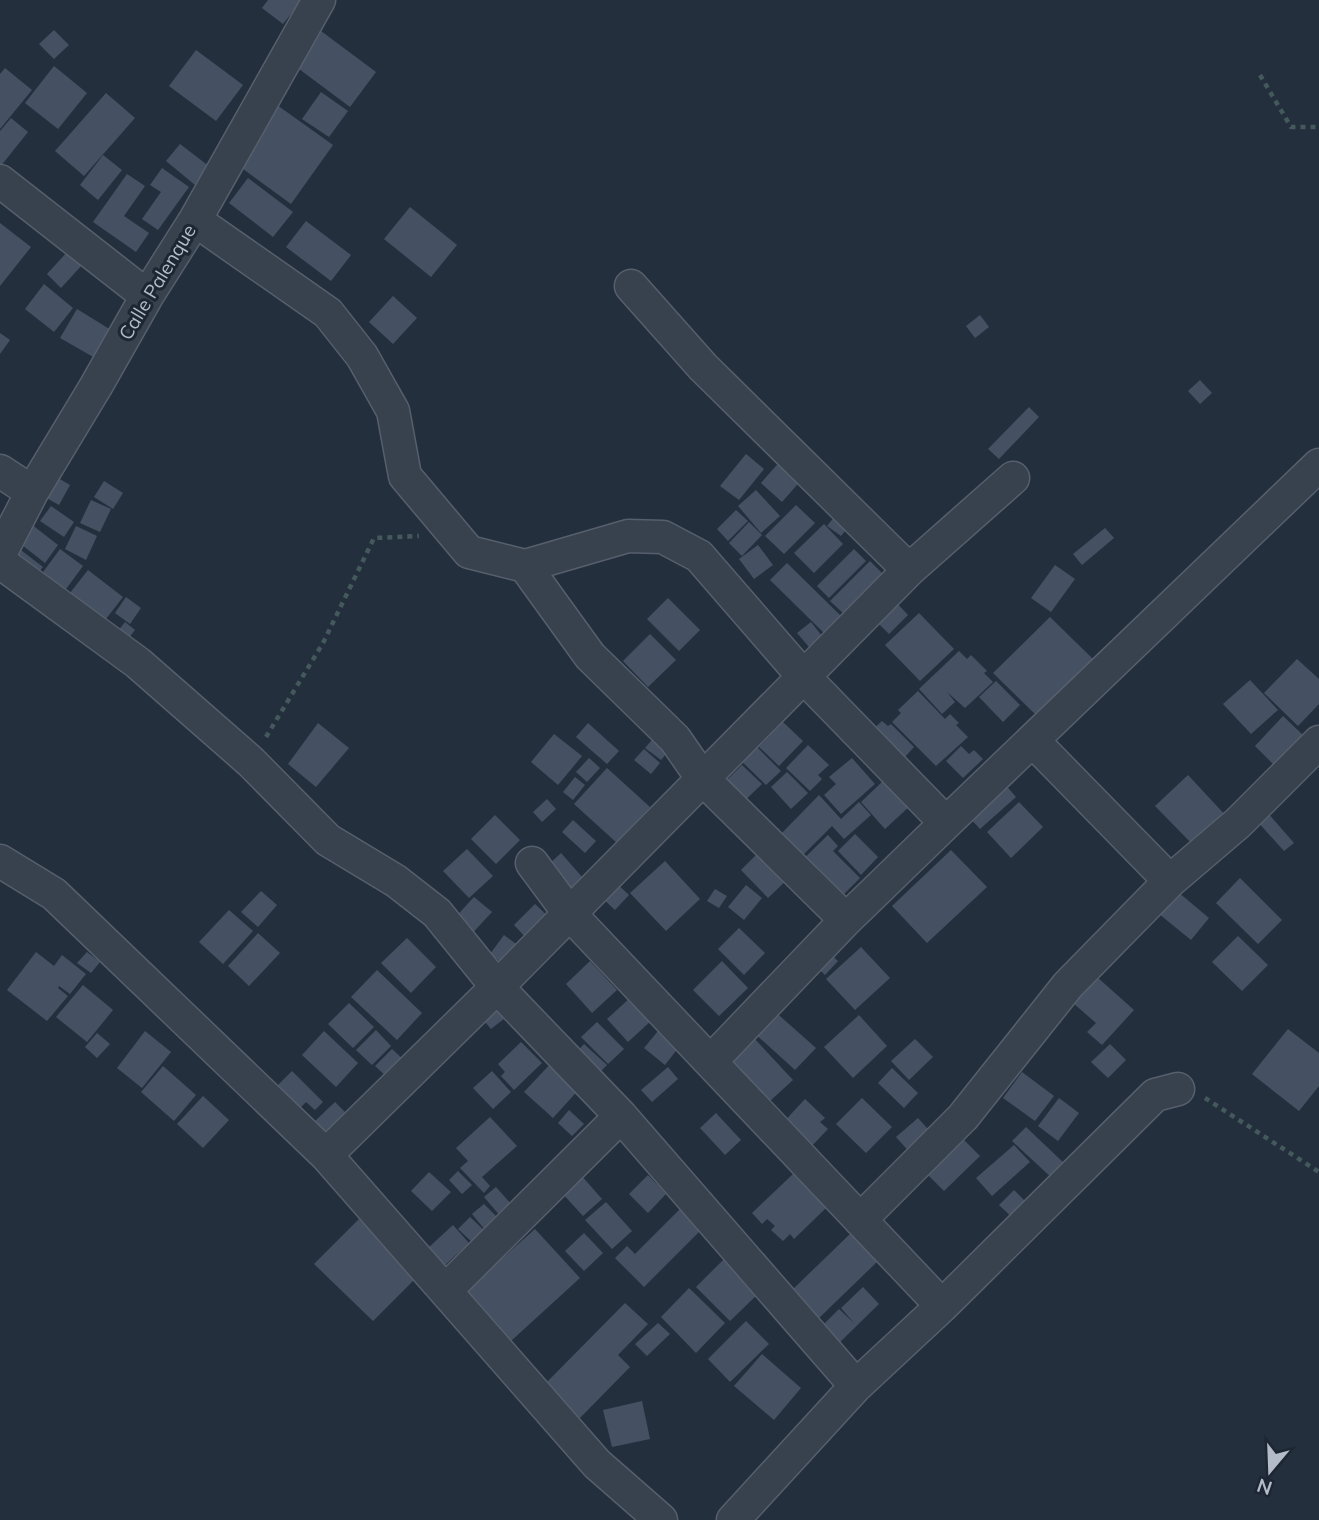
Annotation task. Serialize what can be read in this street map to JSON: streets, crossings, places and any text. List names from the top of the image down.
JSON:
{
  "streets": {
    "street": ["Calle Palenque"]
  },
  "north": "bottom"
}
